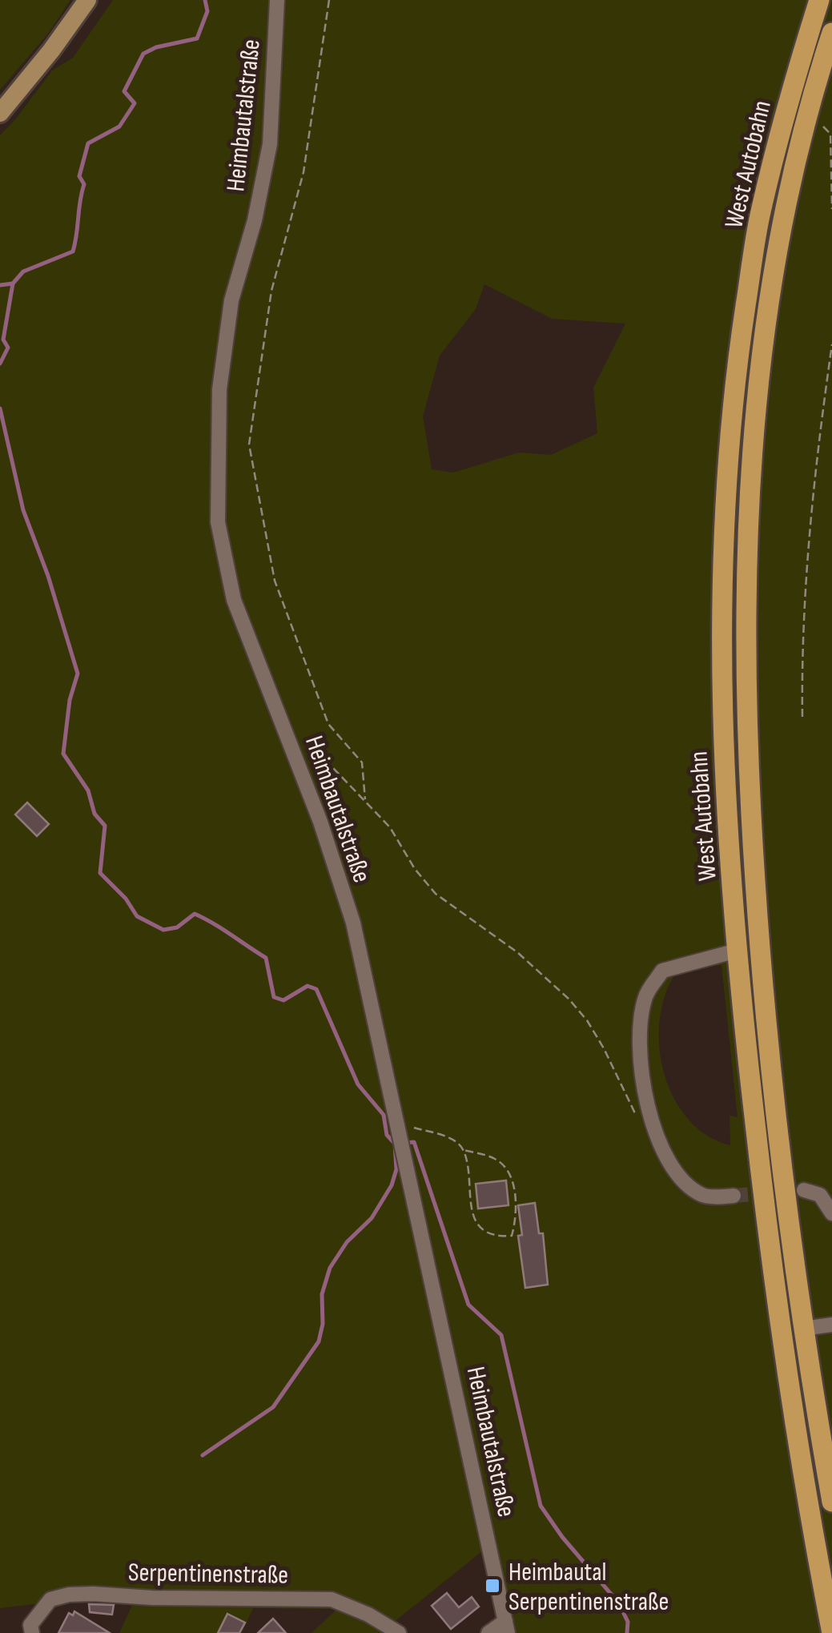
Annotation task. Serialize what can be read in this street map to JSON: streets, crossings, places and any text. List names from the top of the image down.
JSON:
{
  "streets": {
    "highway": ["West Autobahn"],
    "street": ["Heimbautalstraße", "Serpentinenstraße"]
  },
  "places": {
    "transit": ["Heimbautal Serpentinenstraße"]
  }
}
